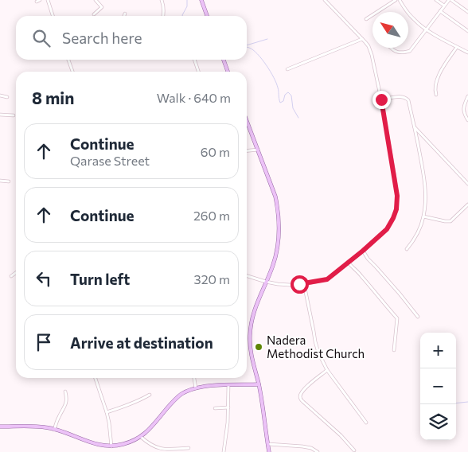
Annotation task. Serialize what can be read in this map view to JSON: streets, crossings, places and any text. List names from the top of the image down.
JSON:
{
  "places": ["Nadera Methodist Church"],
  "north": "top left",
  "page": {
    "search": "Search here",
    "heading": ["8 min", "Walk · 640 m"],
    "list": [
      ["Continue", "Qarase Street", "60 m"],
      ["Continue", "260 m"],
      ["Turn left", "320 m"],
      "Arrive at destination"
    ],
    "map_buttons": ["+", "−"]
  }
}
